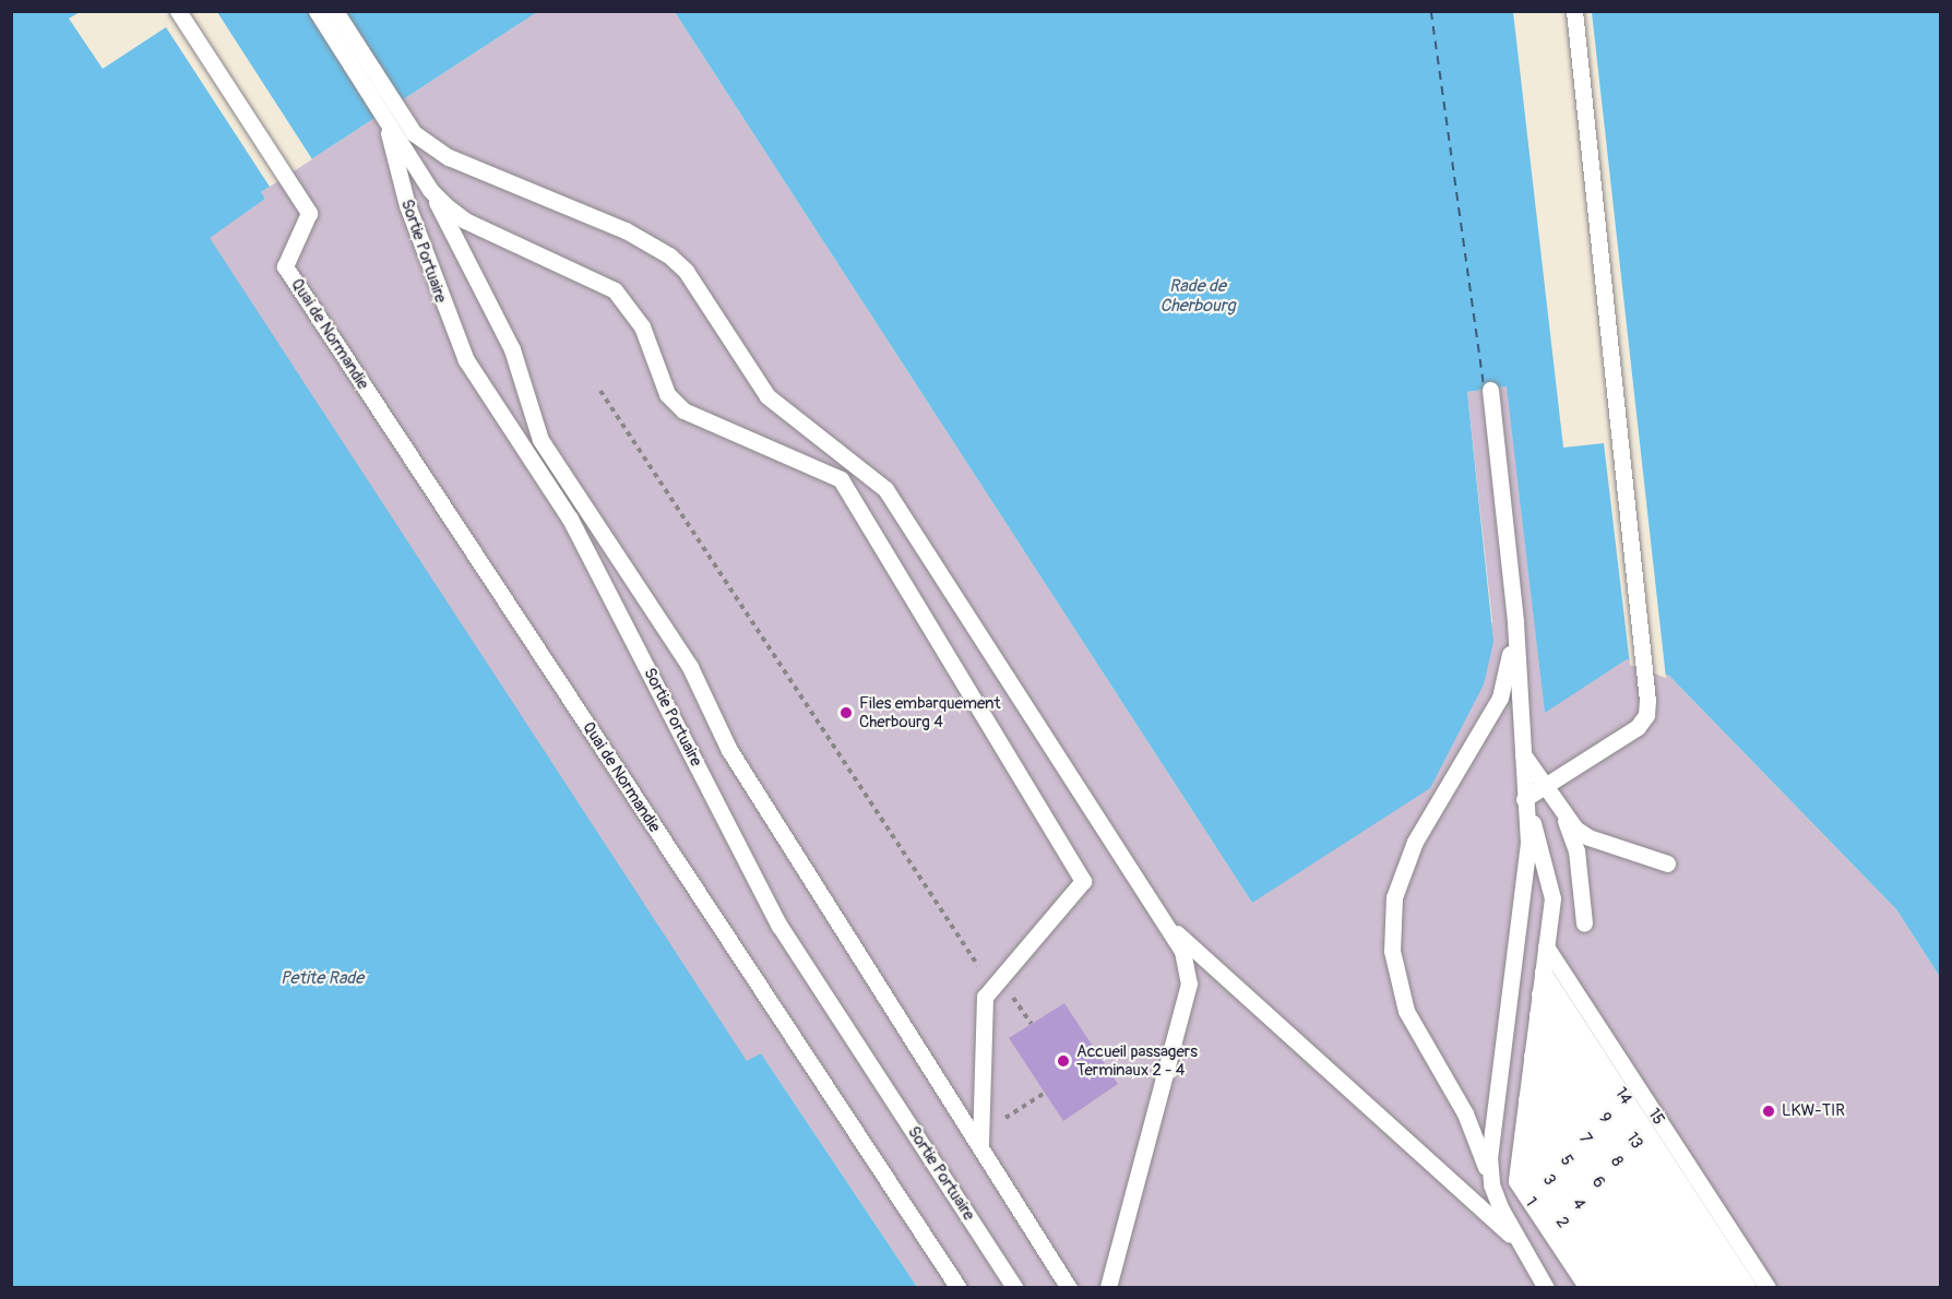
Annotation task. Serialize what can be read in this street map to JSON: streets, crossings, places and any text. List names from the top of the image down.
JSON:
{
  "streets": {
    "lane": [
      "Sortie Portuaire",
      "Quai de Normandie",
      "14",
      "15",
      "9",
      "7",
      "13",
      "5",
      "8",
      "3",
      "6",
      "1",
      "4",
      "2"
    ]
  },
  "crossings": [
    ["1", "2"]
  ],
  "water": ["Rade de Cherbourg", "Petite Rade"],
  "places": ["Files embarquement Cherbourg 4", "Accueil passagers Terminaux 2 - 4", "LKW-TIR"]
}
